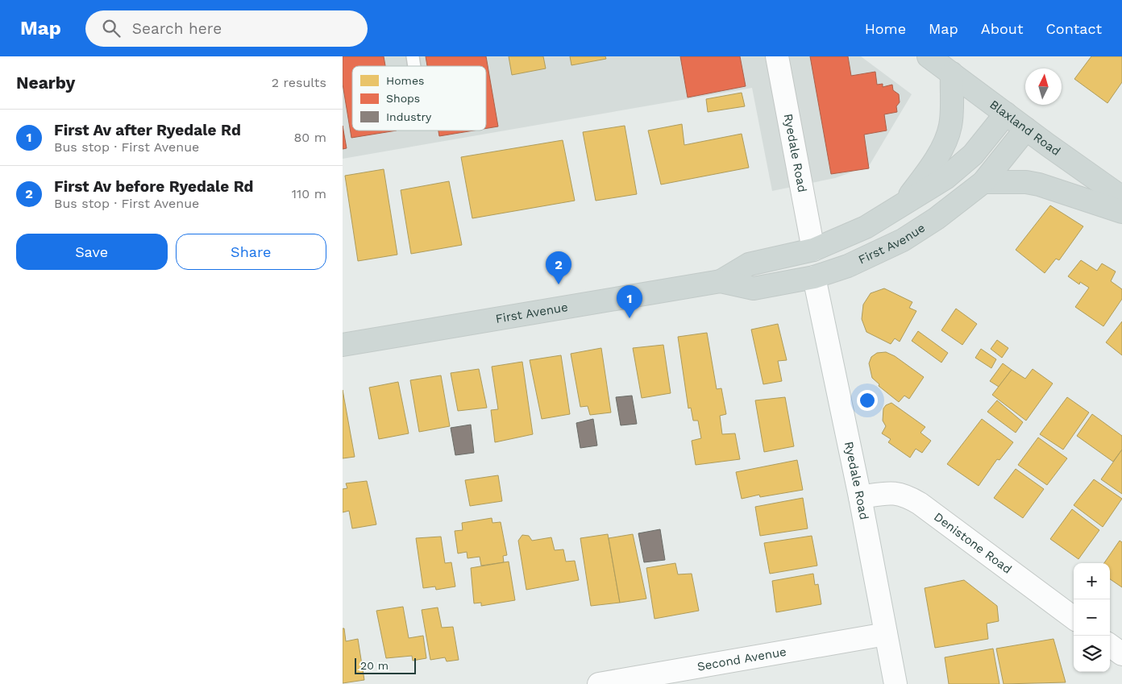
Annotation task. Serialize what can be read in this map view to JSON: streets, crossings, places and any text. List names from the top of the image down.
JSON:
{
  "streets": {
    "main road": ["Blaxland Road", "First Avenue"],
    "street": ["Ryedale Road", "Denistone Road", "Second Avenue"]
  },
  "crossings": [
    ["Blaxland Road", "First Avenue"],
    ["Ryedale Road", "First Avenue"],
    ["Ryedale Road", "Denistone Road"],
    ["Ryedale Road", "Second Avenue"]
  ],
  "legend": ["Homes", "Shops", "Industry"],
  "scale_bar": "20 m",
  "north": "top",
  "page": {
    "header": "Map",
    "search": "Search here",
    "nav": [
      "Home",
      "Map",
      "About",
      "Contact"
    ],
    "heading": ["Nearby", "2 results"],
    "list": [
      {
        "mark": "1",
        "name": "First Av after Ryedale Rd",
        "note": "Bus stop · First Avenue",
        "value": "80 m"
      },
      {
        "mark": "2",
        "name": "First Av before Ryedale Rd",
        "note": "Bus stop · First Avenue",
        "value": "110 m"
      }
    ],
    "buttons": ["Save", "Share"],
    "pins": ["2", "1"],
    "map_buttons": ["+", "−"],
    "scale": "20 m"
  }
}
